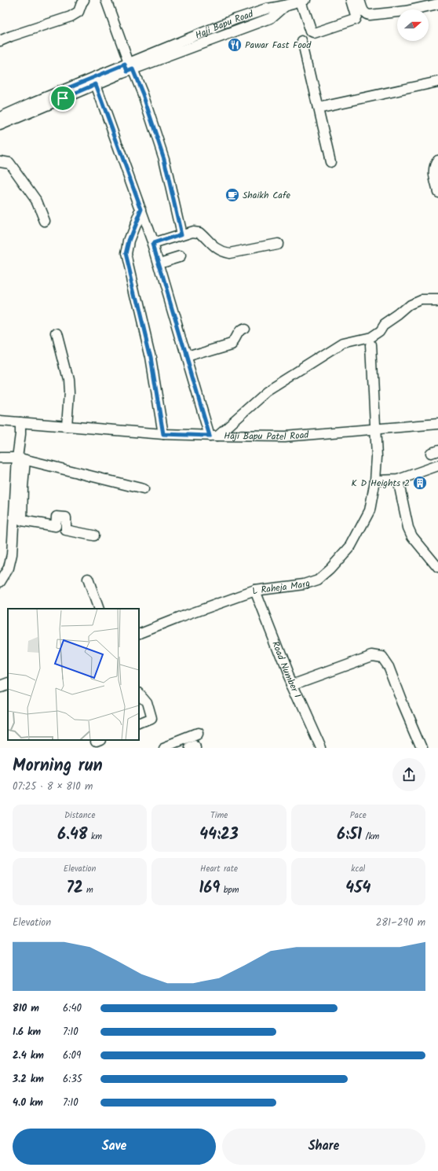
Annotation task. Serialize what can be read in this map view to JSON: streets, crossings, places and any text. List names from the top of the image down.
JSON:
{
  "streets": {
    "street": [
      "Haji Bapu Road",
      "Haji Bapu Patel Road",
      "L Raheja Marg",
      "Road Number 1"
    ]
  },
  "crossings": [
    ["Haji Bapu Patel Road", "L Raheja Marg"],
    ["L Raheja Marg", "Road Number 1"]
  ],
  "places": {
    "restaurant": ["Pawar Fast Food"],
    "cafe": ["Shaikh Cafe"],
    "building": ["K D Heights 2"]
  },
  "north": "right",
  "page": {
    "heading": ["Morning run", "07:25 · 8 × 810 m"],
    "stats": [
      ["Distance", "6.48 km"],
      ["Time", "44:23"],
      ["Pace", "6:51 /km"],
      ["Elevation", "72 m"],
      ["Heart rate", "169 bpm"],
      ["kcal", "454"]
    ],
    "chart": ["Elevation", "281–290 m"],
    "list": [
      {
        "name": "810 m",
        "note": "6:40"
      },
      {
        "name": "1.6 km",
        "note": "7:10"
      },
      {
        "name": "2.4 km",
        "note": "6:09"
      },
      {
        "name": "3.2 km",
        "note": "6:35"
      },
      {
        "name": "4.0 km",
        "note": "7:10"
      }
    ],
    "buttons": ["Save", "Share"]
  }
}
